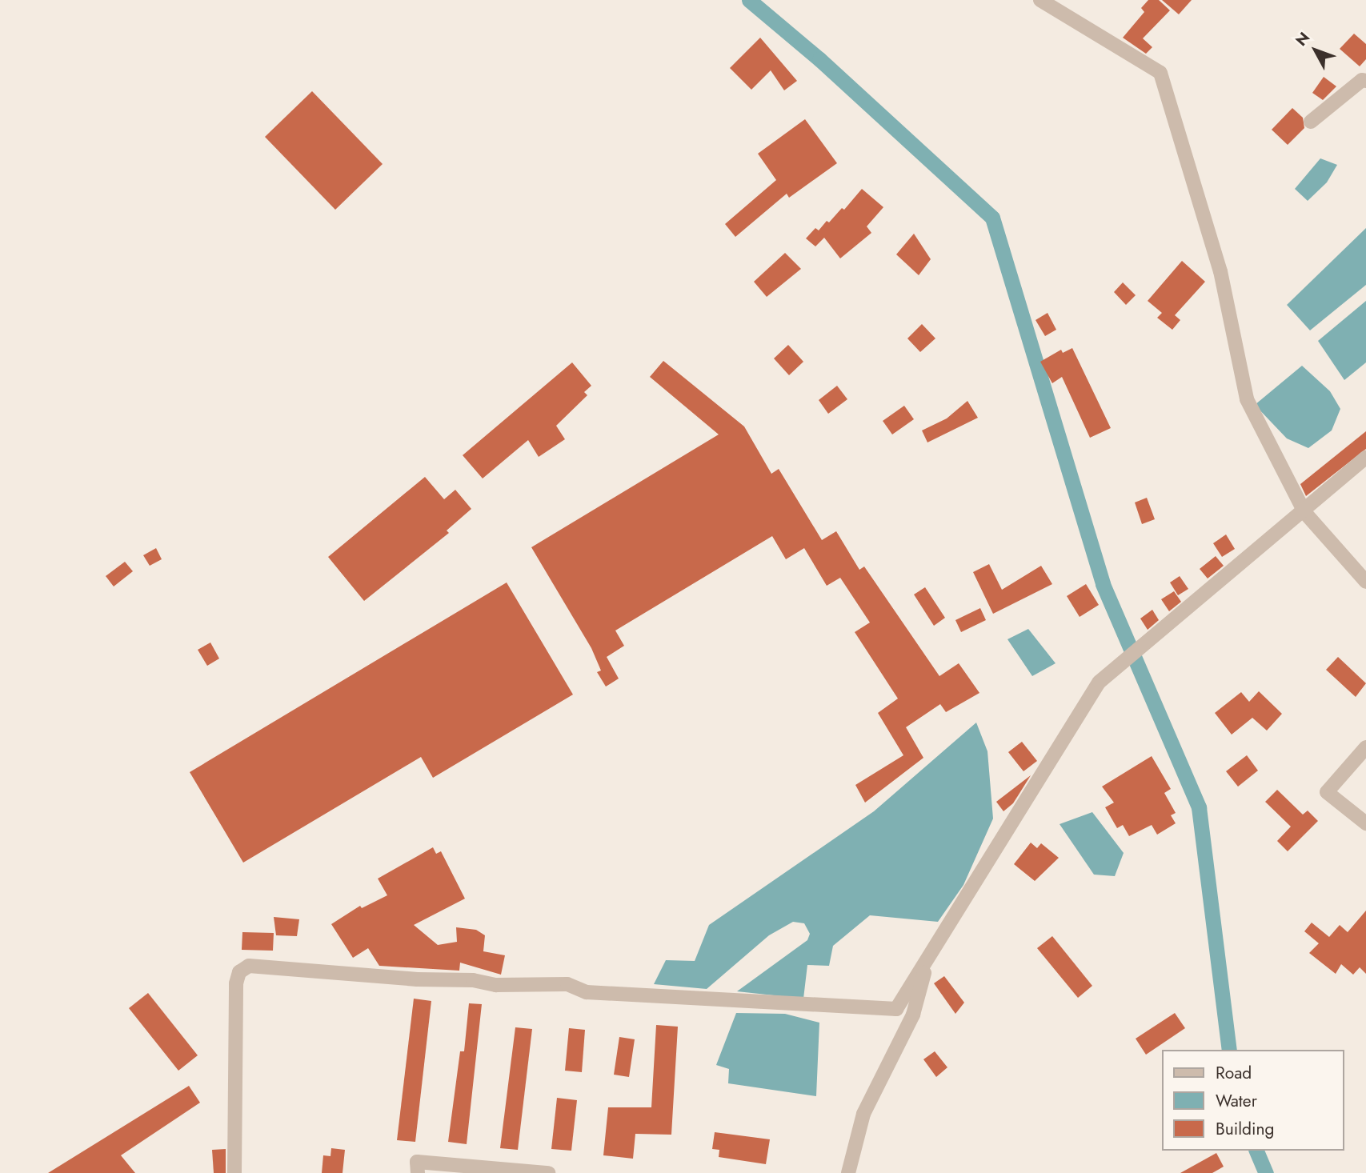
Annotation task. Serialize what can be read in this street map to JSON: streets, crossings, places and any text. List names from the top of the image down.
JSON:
{
  "legend": ["Road", "Water", "Building"],
  "north": "top left"
}
